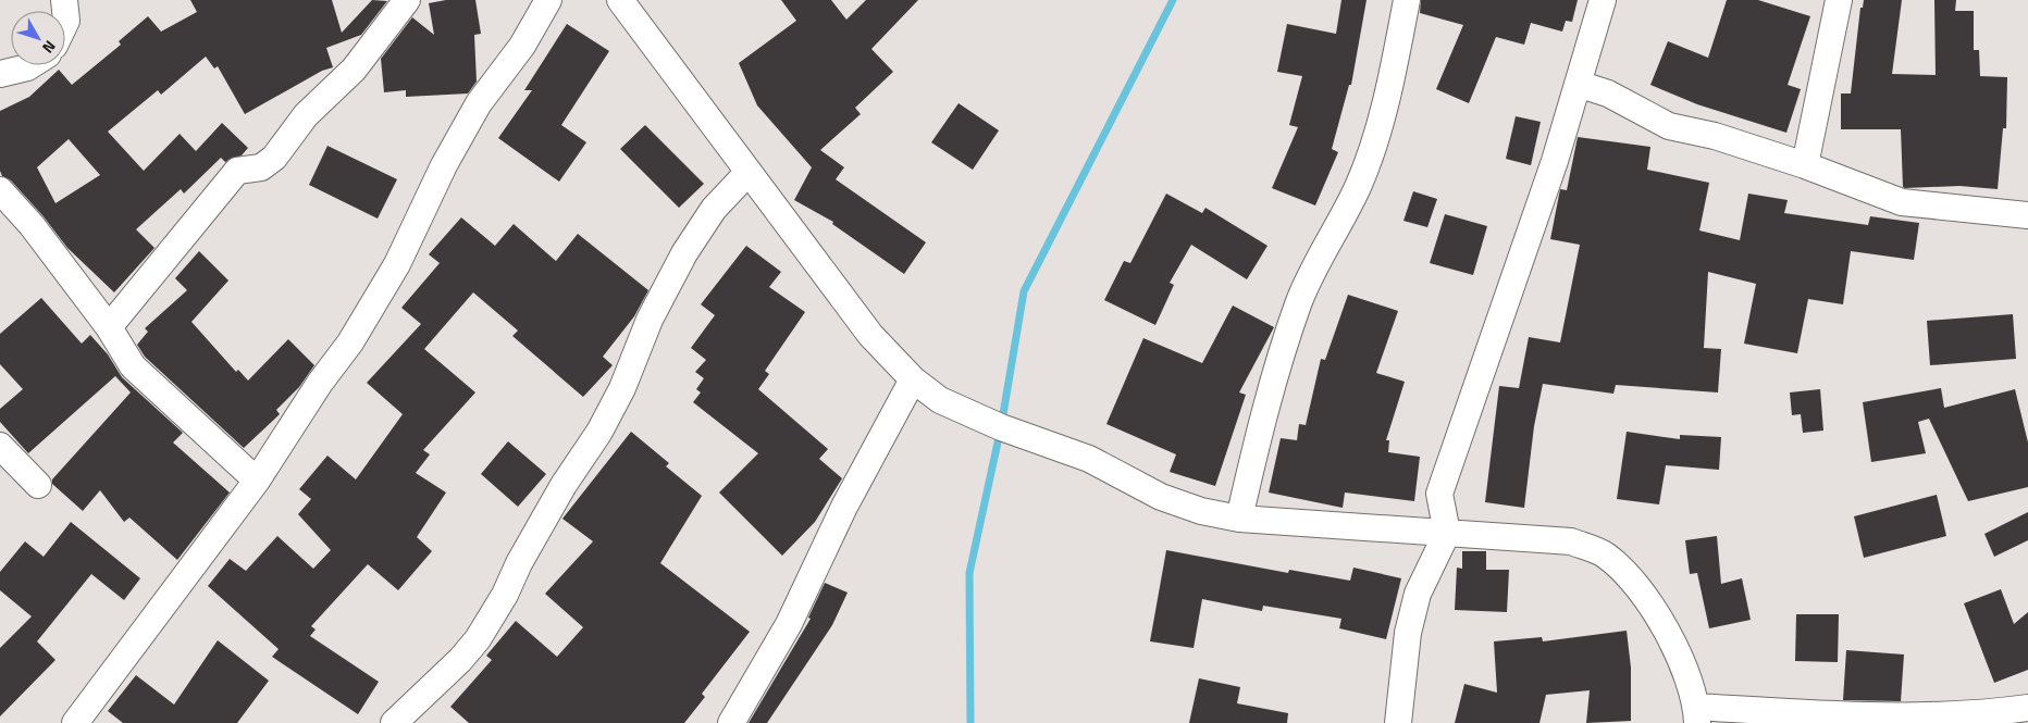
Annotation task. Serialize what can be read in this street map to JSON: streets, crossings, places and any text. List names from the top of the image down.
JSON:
{
  "north": "bottom right"
}
